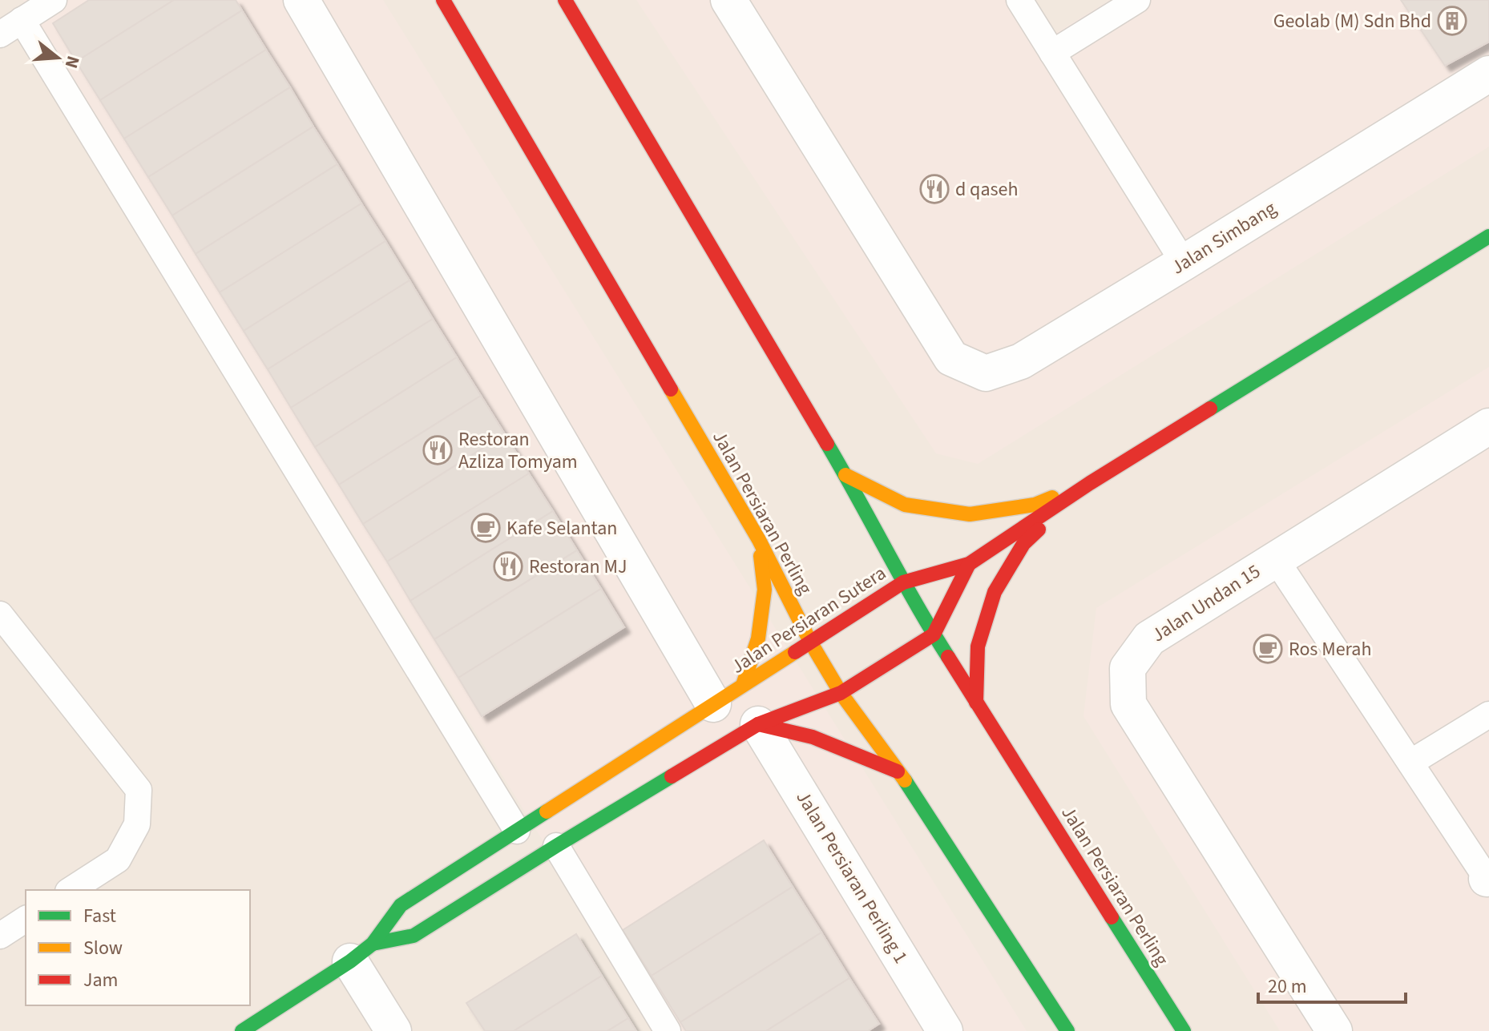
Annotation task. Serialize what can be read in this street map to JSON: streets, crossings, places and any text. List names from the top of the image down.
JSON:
{
  "streets": {
    "main road": ["Jalan Persiaran Perling", "Jalan Persiaran Sutera"],
    "street": ["Jalan Simbang", "Jalan Undan 15", "Jalan Persiaran Perling 1"]
  },
  "crossings": [
    ["Jalan Persiaran Perling", "Jalan Persiaran Sutera"],
    ["Jalan Persiaran Sutera", "Jalan Persiaran Perling 1"]
  ],
  "places": {
    "building": ["Geolab (M) Sdn Bhd"],
    "restaurant": ["d qaseh", "Restoran Azliza Tomyam", "Restoran MJ"],
    "cafe": ["Kafe Selantan", "Ros Merah"]
  },
  "legend": ["Fast", "Slow", "Jam"],
  "scale_bar": "20 m",
  "north": "right"
}
